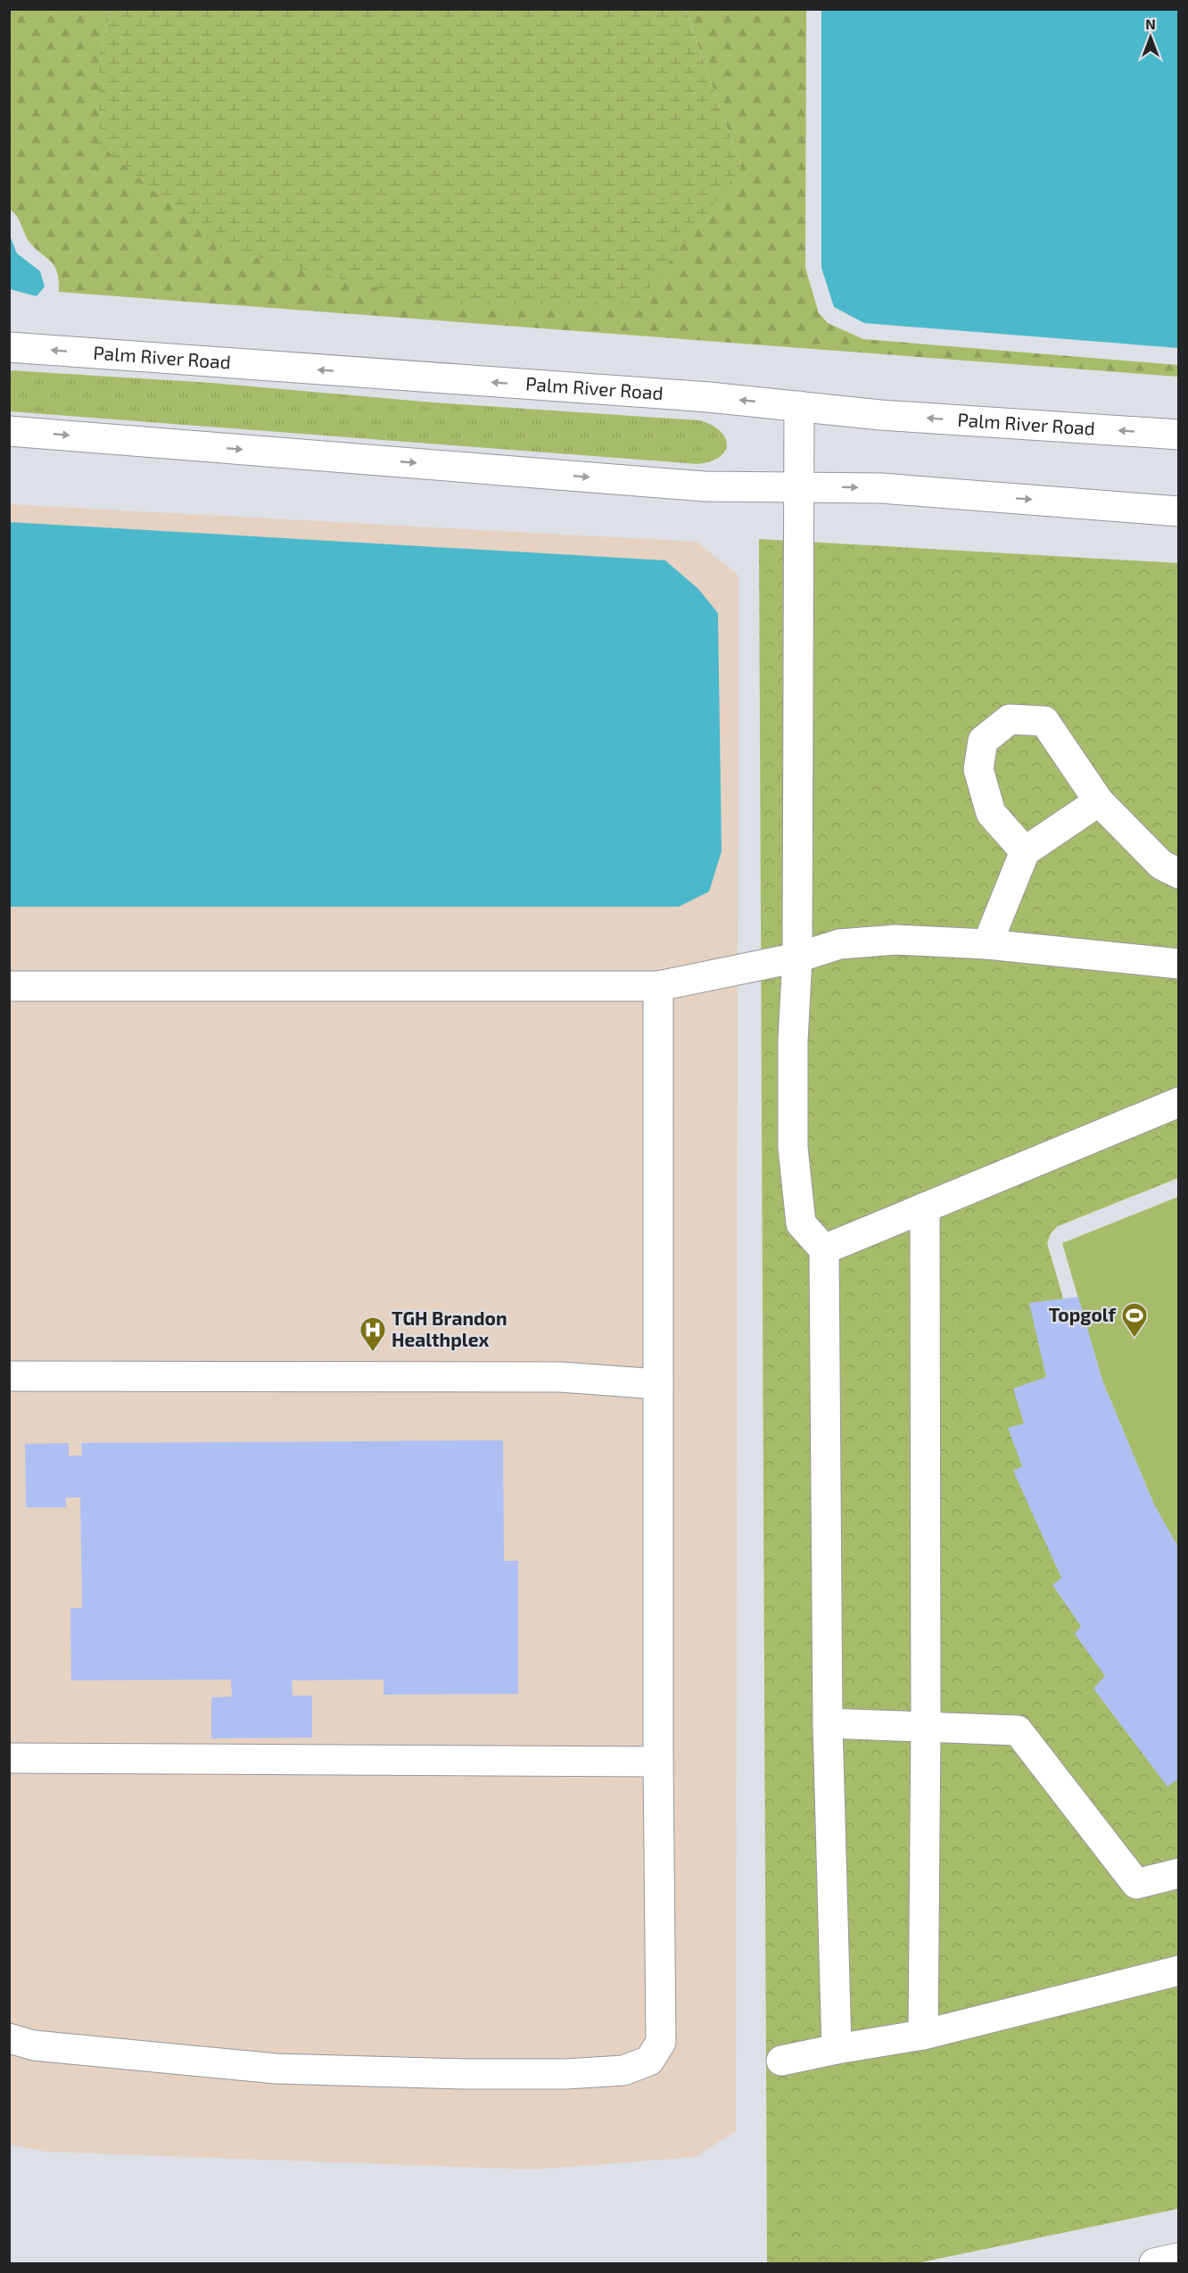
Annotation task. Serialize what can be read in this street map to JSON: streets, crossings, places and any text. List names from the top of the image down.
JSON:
{
  "streets": {
    "main road": ["Palm River Road"]
  },
  "places": {
    "sports": ["Topgolf"],
    "hospital": ["TGH Brandon Healthplex"]
  },
  "north": "top"
}
